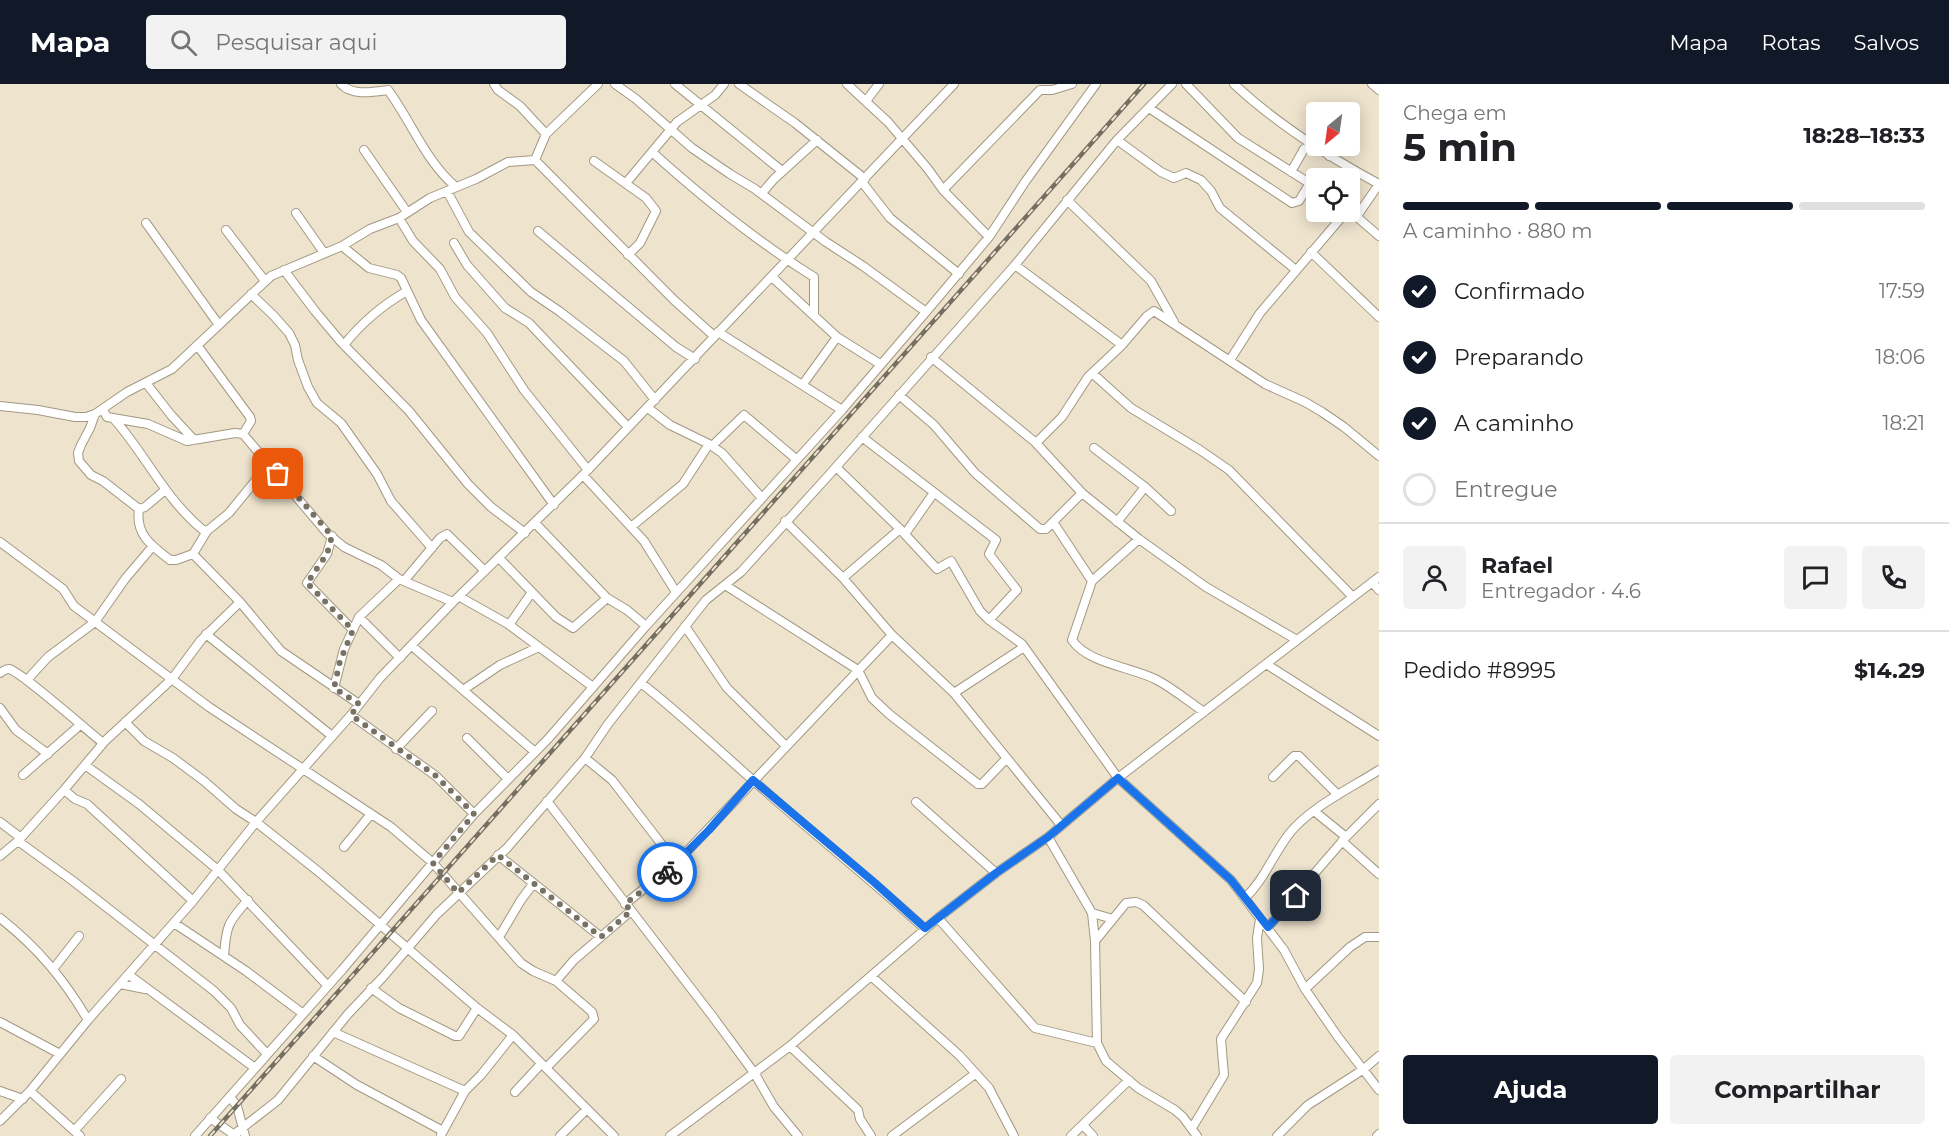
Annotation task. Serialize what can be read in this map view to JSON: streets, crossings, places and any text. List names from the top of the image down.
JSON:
{
  "north": "bottom left",
  "page": {
    "header": "Mapa",
    "search": "Pesquisar aqui",
    "nav": ["Mapa", "Rotas", "Salvos"],
    "heading": ["5 min", "Chega em", "18:28–18:33"],
    "panel": [
      "Rafael",
      "Entregador · 4.6",
      "Pedido #8995",
      "$14.29"
    ],
    "bar": "A caminho · 880 m",
    "list": [
      ["Confirmado", "17:59"],
      ["Preparando", "18:06"],
      ["A caminho", "18:21"],
      "Entregue"
    ],
    "buttons": ["Ajuda", "Compartilhar"]
  }
}
